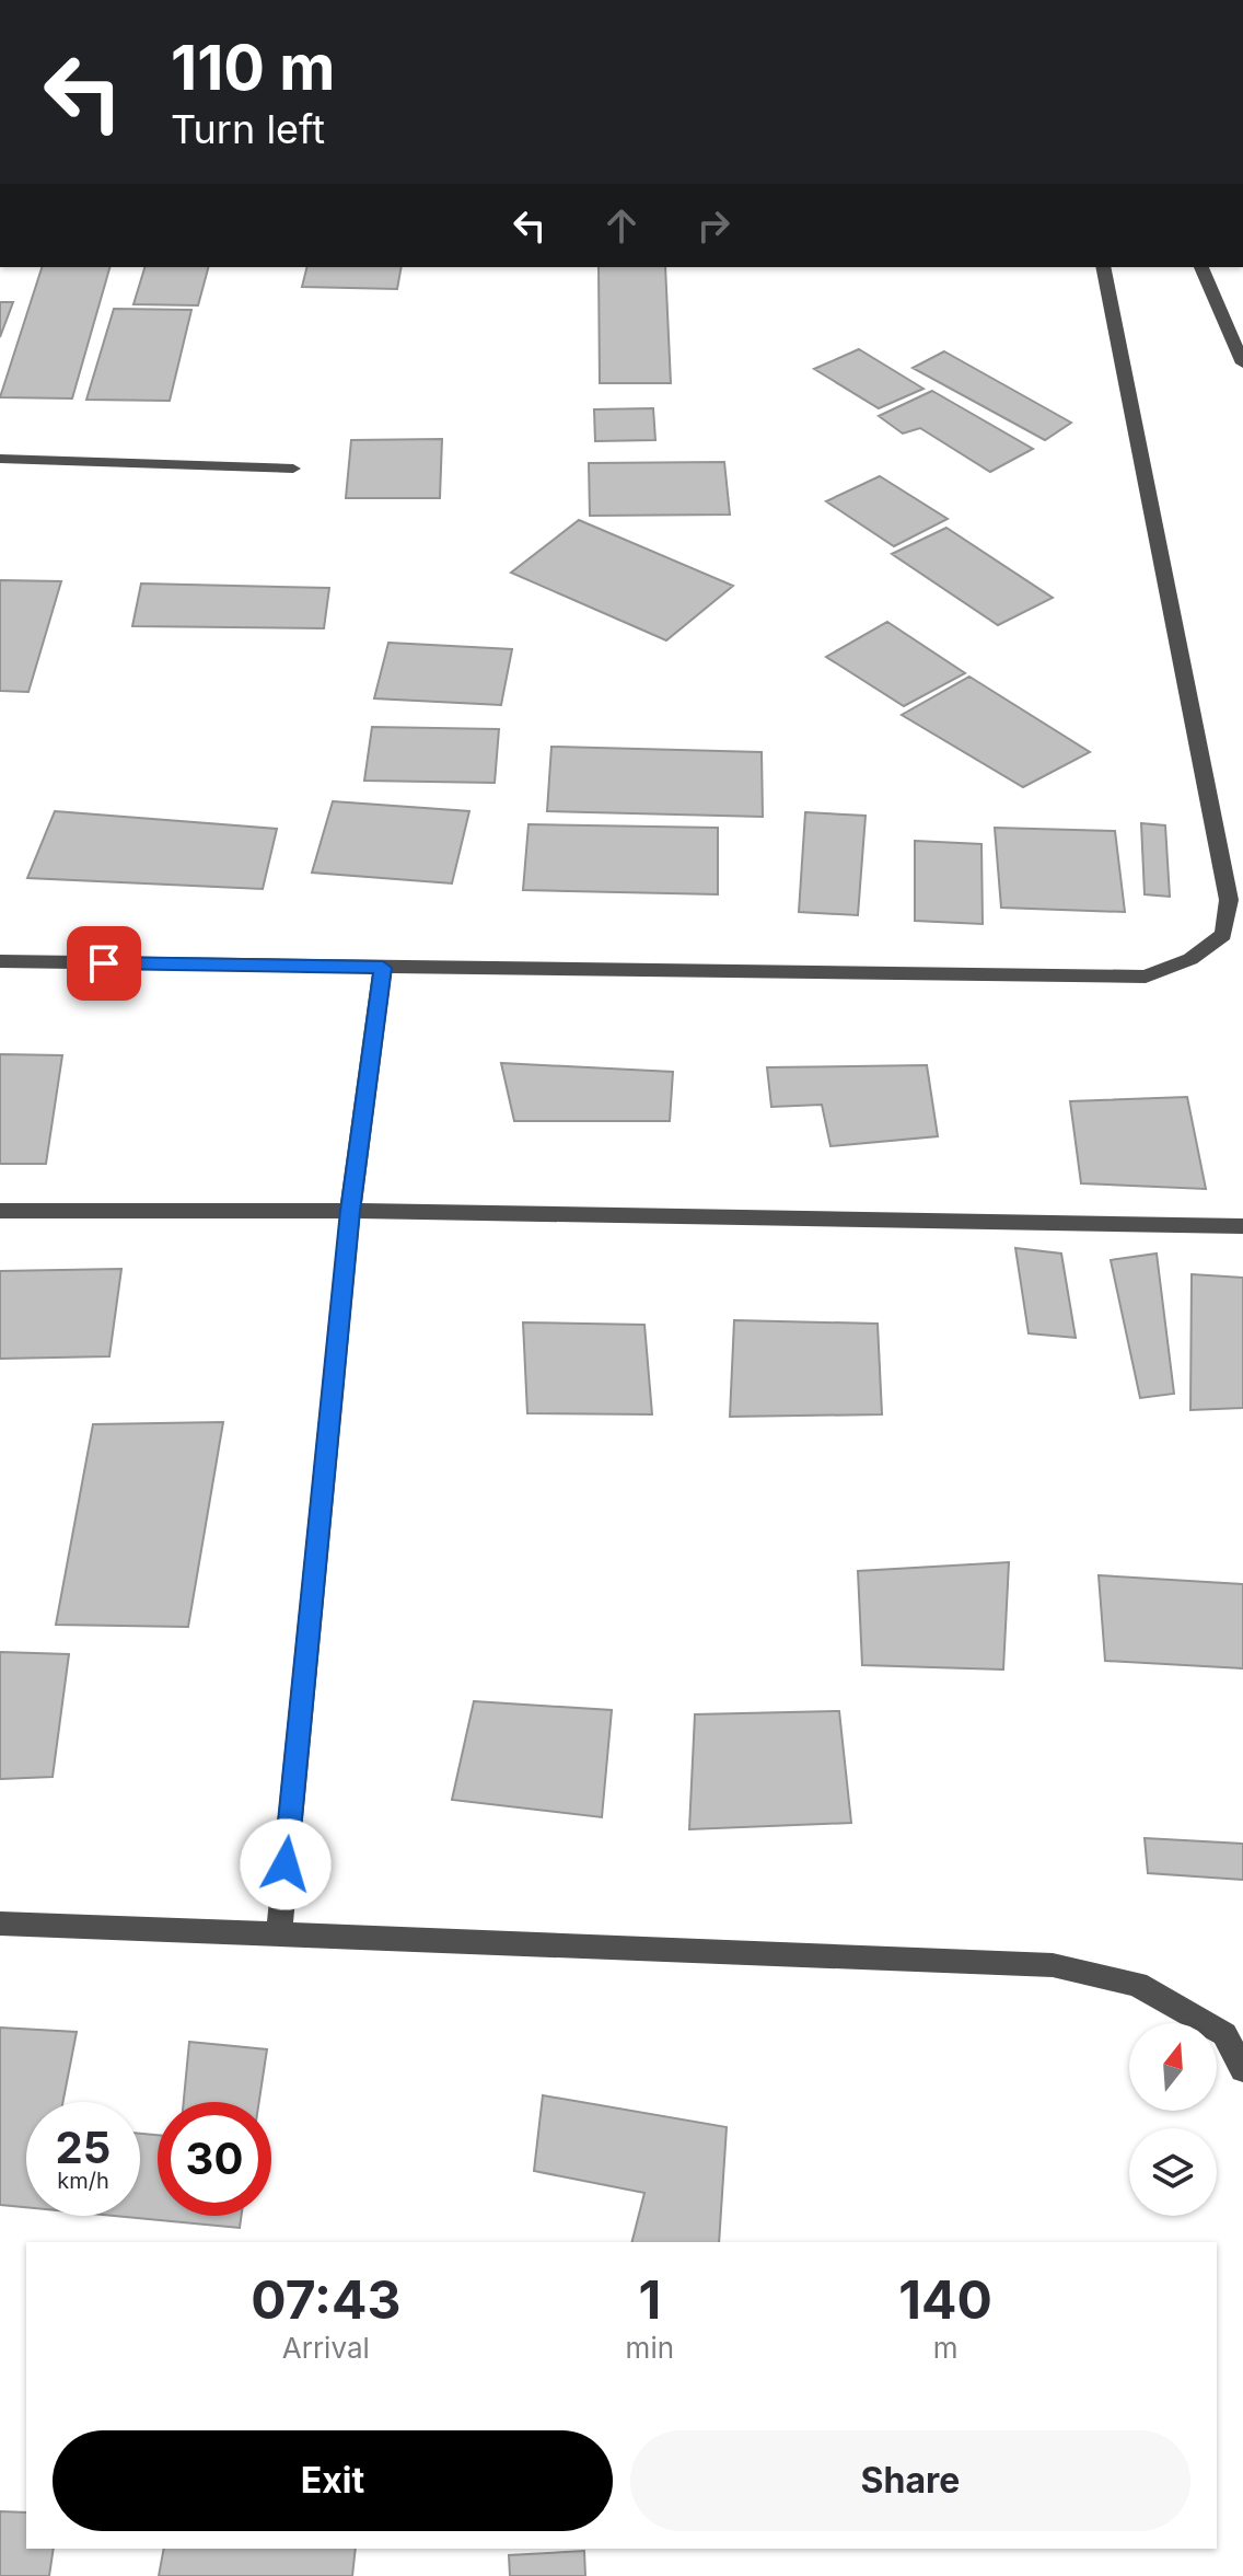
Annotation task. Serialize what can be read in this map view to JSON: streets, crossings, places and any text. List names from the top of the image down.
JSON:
{
  "north": "top",
  "page": {
    "turn": ["110 m", "Turn left"],
    "speed": "25 km/h",
    "limit": "30",
    "eta": [
      "07:43",
      "Arrival",
      "1",
      "min",
      "140",
      "m"
    ],
    "buttons": ["Exit", "Share"]
  }
}
